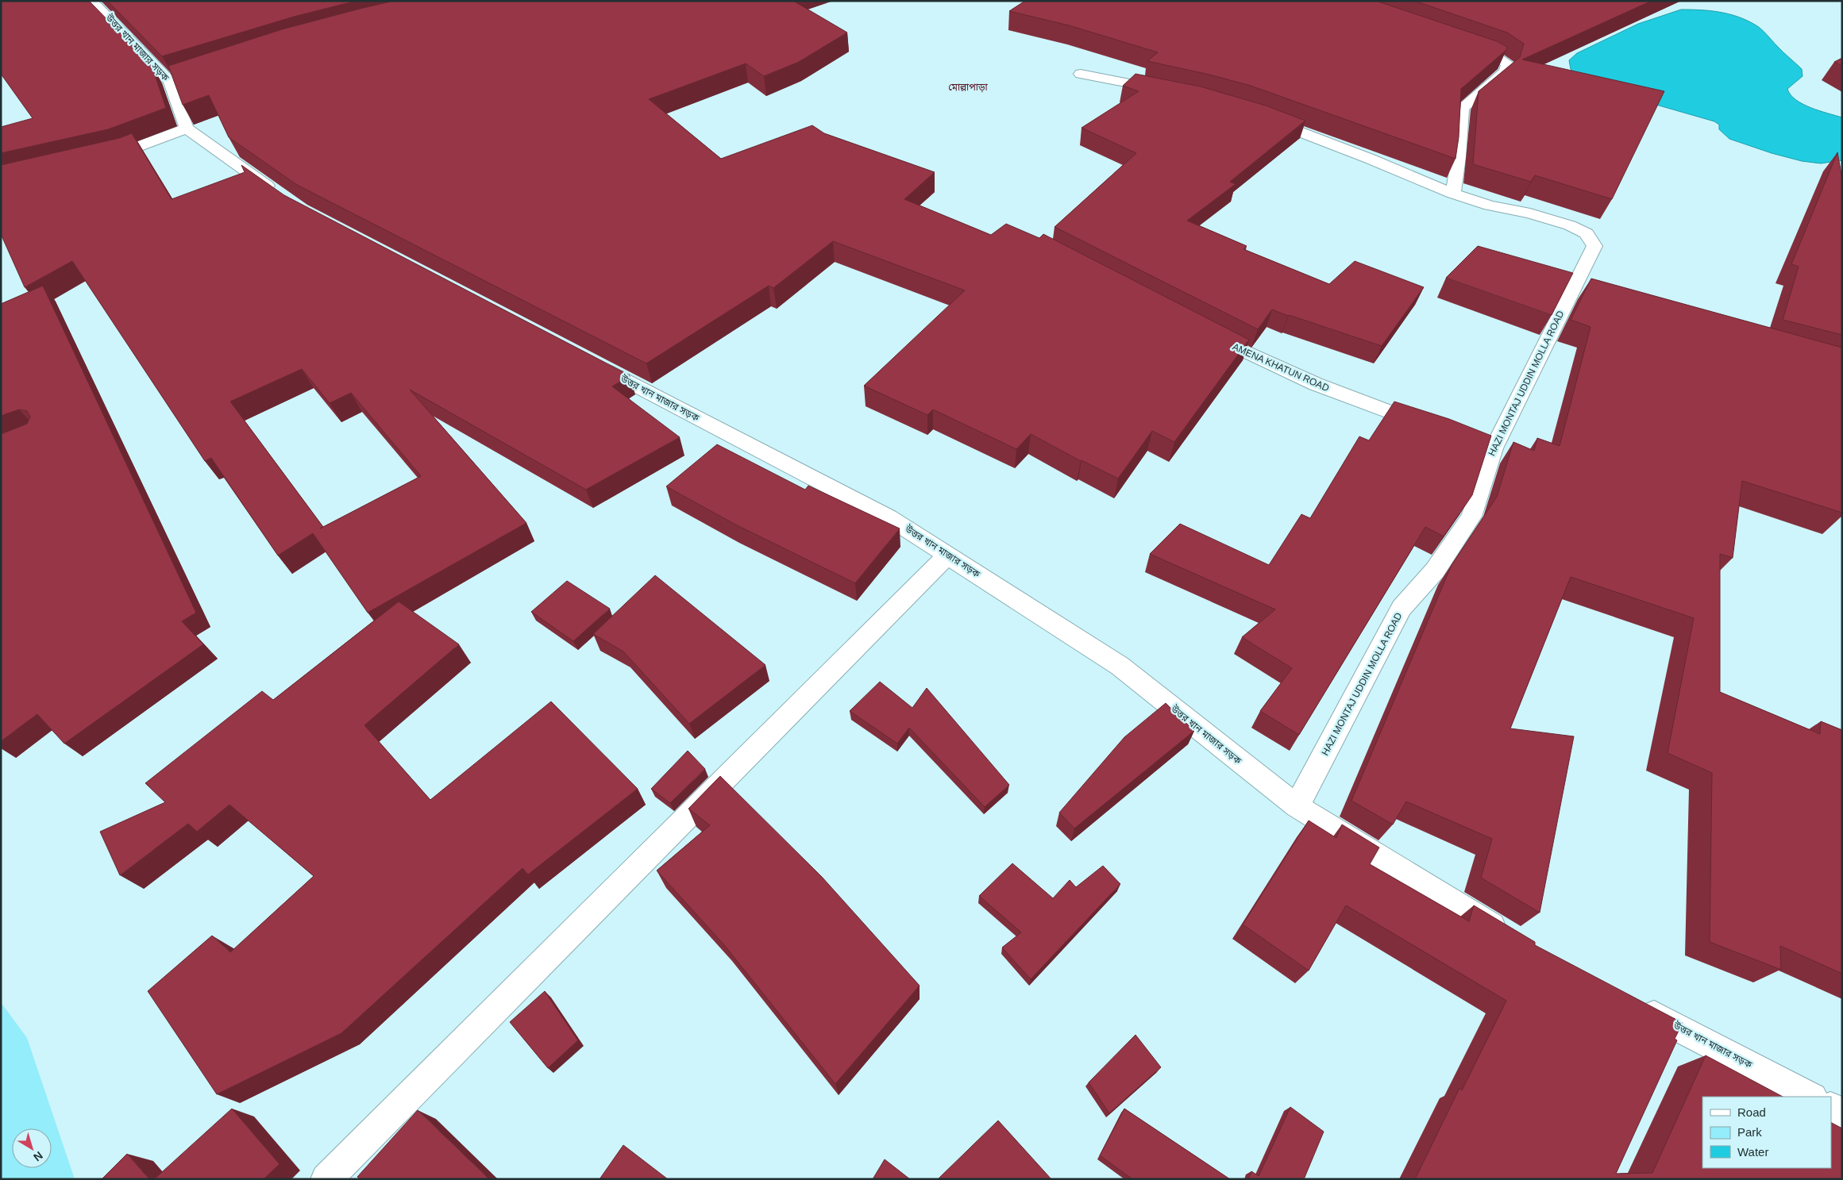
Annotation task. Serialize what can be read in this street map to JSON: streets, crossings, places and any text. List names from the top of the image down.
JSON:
{
  "streets": {
    "street": ["উত্তর খান মাজার সড়ক", "AMENA KHATUN ROAD", "HAZI MONTAJ UDDIN MOLLA ROAD"]
  },
  "crossings": [
    ["উত্তর খান মাজার সড়ক", "HAZI MONTAJ UDDIN MOLLA ROAD"]
  ],
  "districts": ["মোল্লাপাড়া"],
  "legend": ["Road", "Park", "Water"],
  "north": "bottom right"
}
